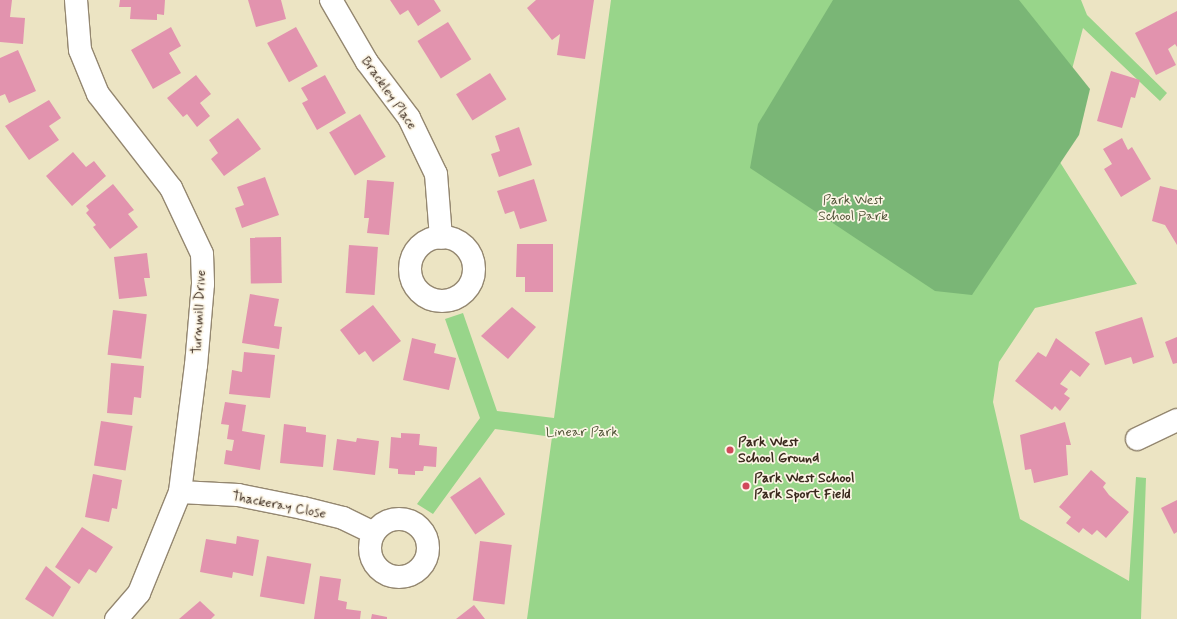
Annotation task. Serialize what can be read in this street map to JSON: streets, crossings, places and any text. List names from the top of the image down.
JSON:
{
  "streets": {
    "street": ["Brackley Place", "Turnmill Drive", "Thackeray Close"]
  },
  "crossings": [
    ["Turnmill Drive", "Thackeray Close"]
  ],
  "parks": ["Park West School Park", "Linear Park"],
  "places": ["Park West School Ground", "Park West School Park Sport Field"]
}
